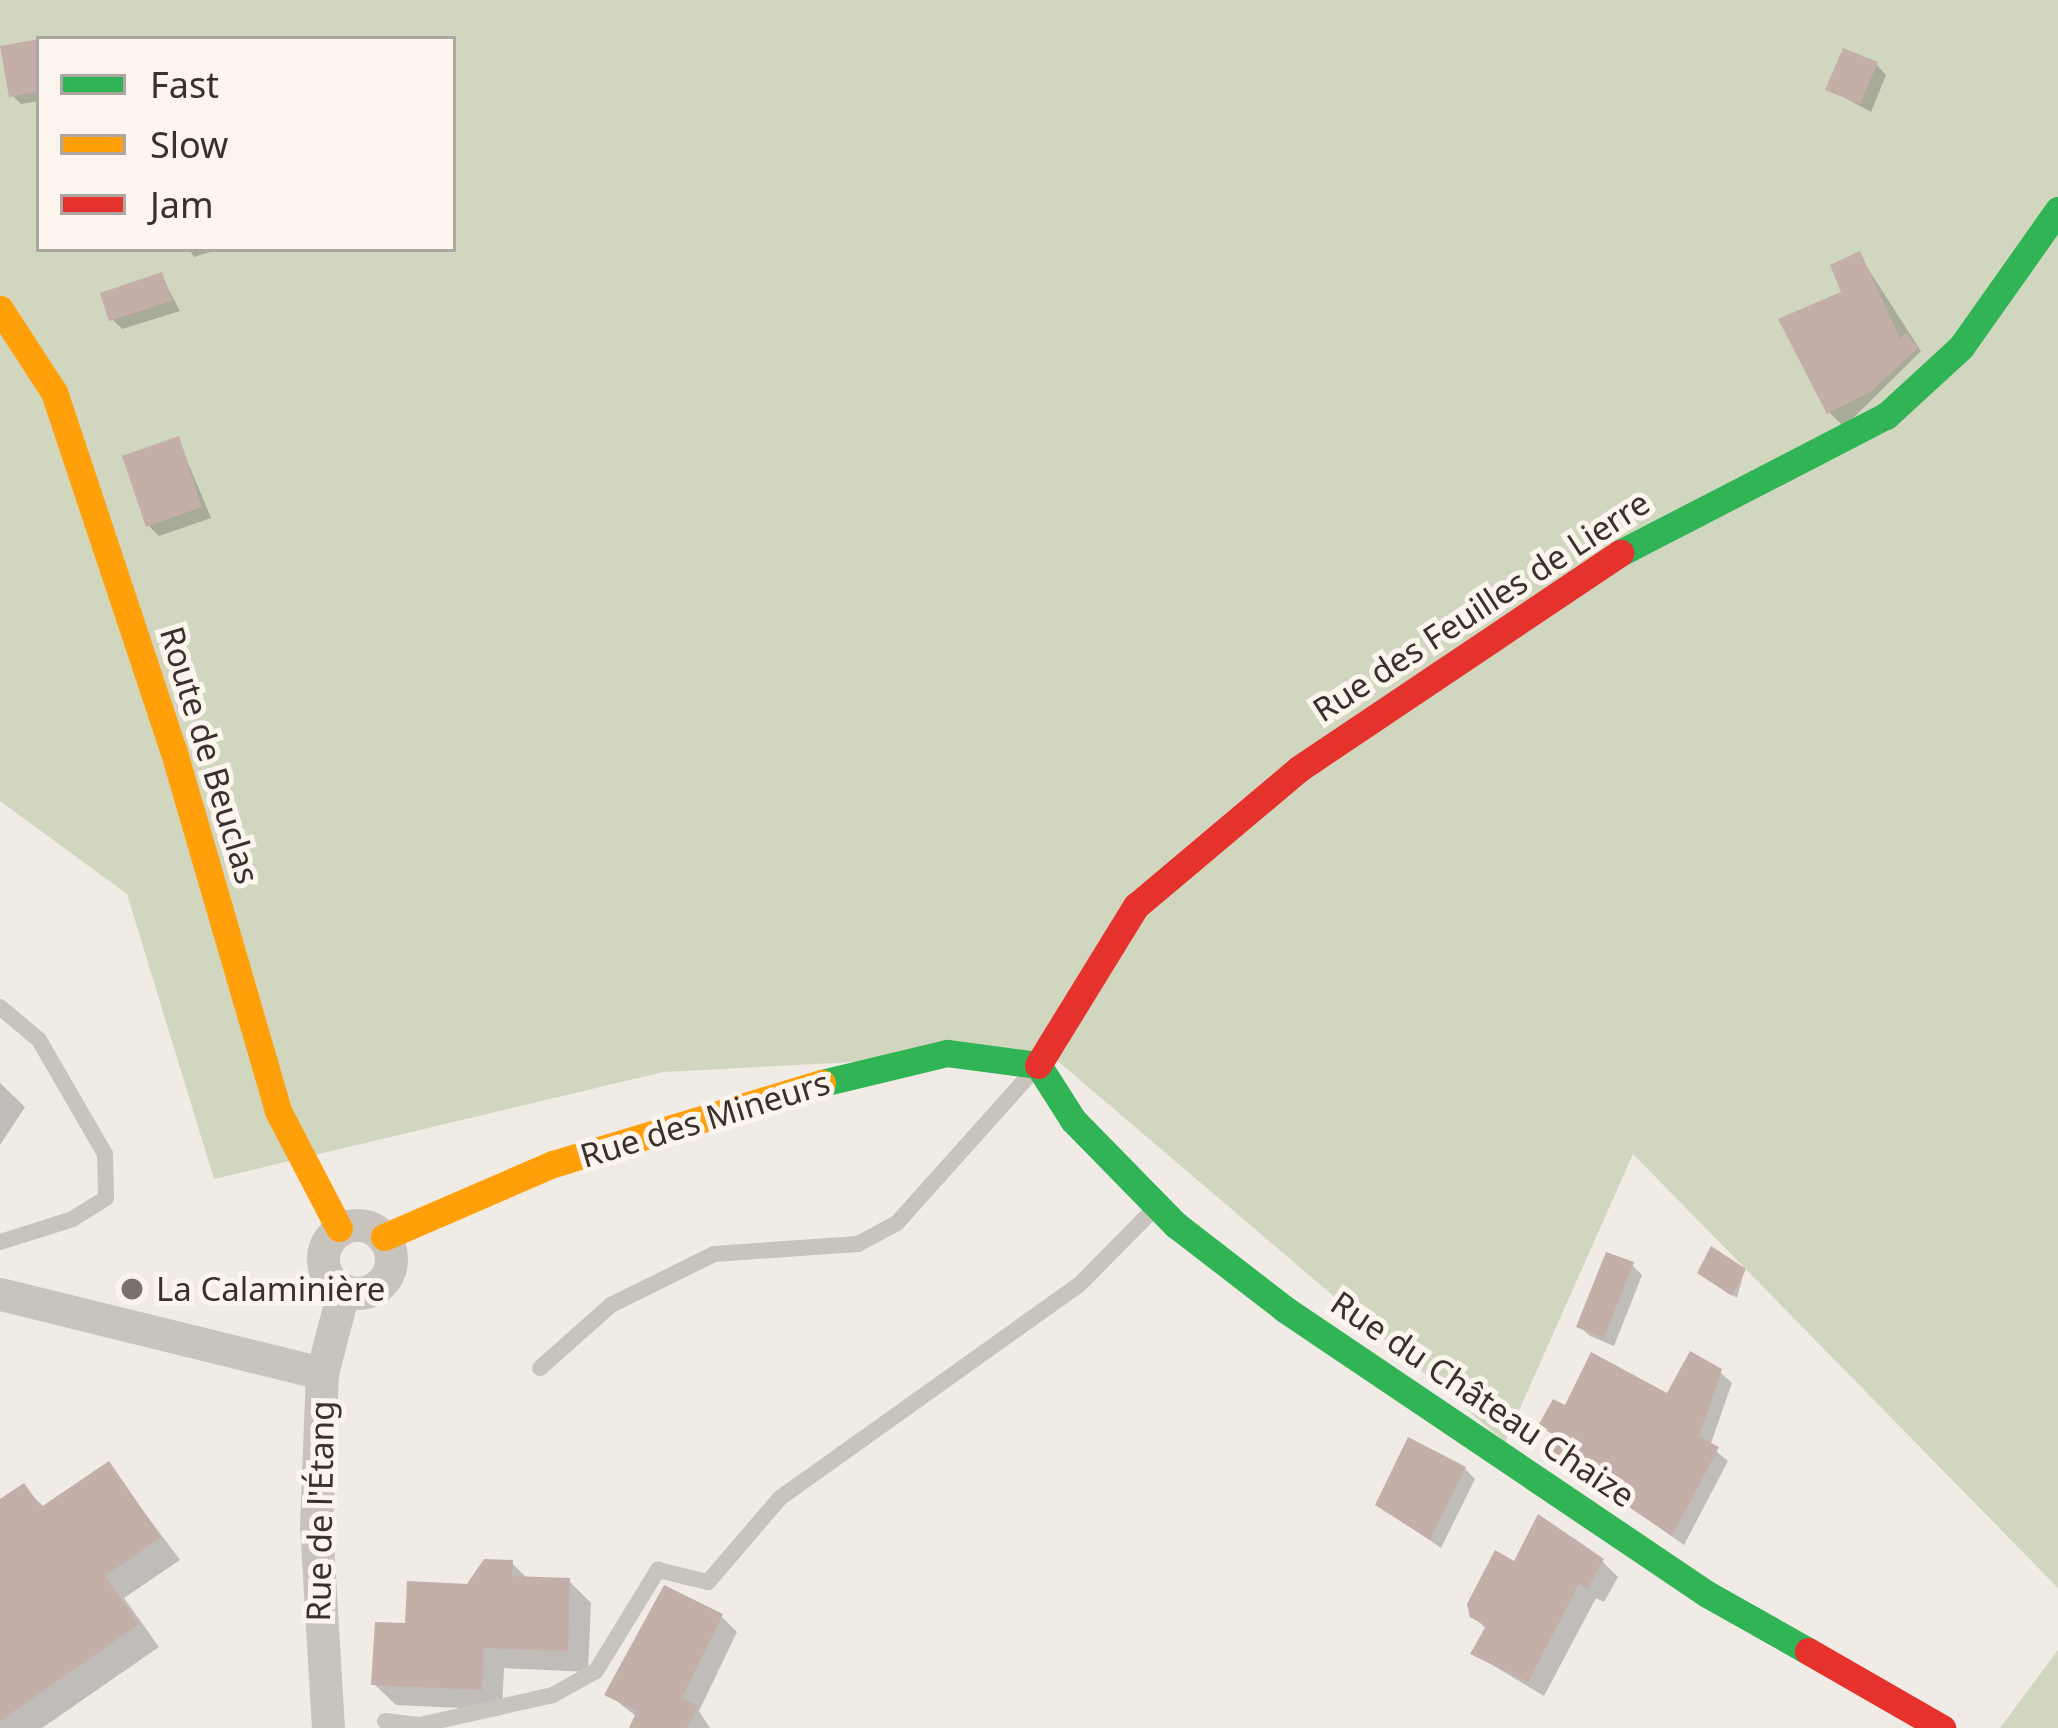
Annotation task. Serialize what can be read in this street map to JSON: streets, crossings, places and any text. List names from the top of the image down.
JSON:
{
  "streets": {
    "street": [
      "Rue des Feuilles de Lierre",
      "Route de Beuclas",
      "Rue des Mineurs",
      "Rue du Château Chaize",
      "Rue de l'Étang"
    ]
  },
  "crossings": [
    ["Rue des Feuilles de Lierre", "Rue des Mineurs"],
    ["Rue des Feuilles de Lierre", "Rue du Château Chaize"],
    ["Route de Beuclas", "Rue des Mineurs"],
    ["Route de Beuclas", "Rue de l'Étang"],
    ["Rue des Mineurs", "Rue du Château Chaize"],
    ["Rue des Mineurs", "Rue de l'Étang"]
  ],
  "places": ["La Calaminière"],
  "legend": ["Fast", "Slow", "Jam"]
}
